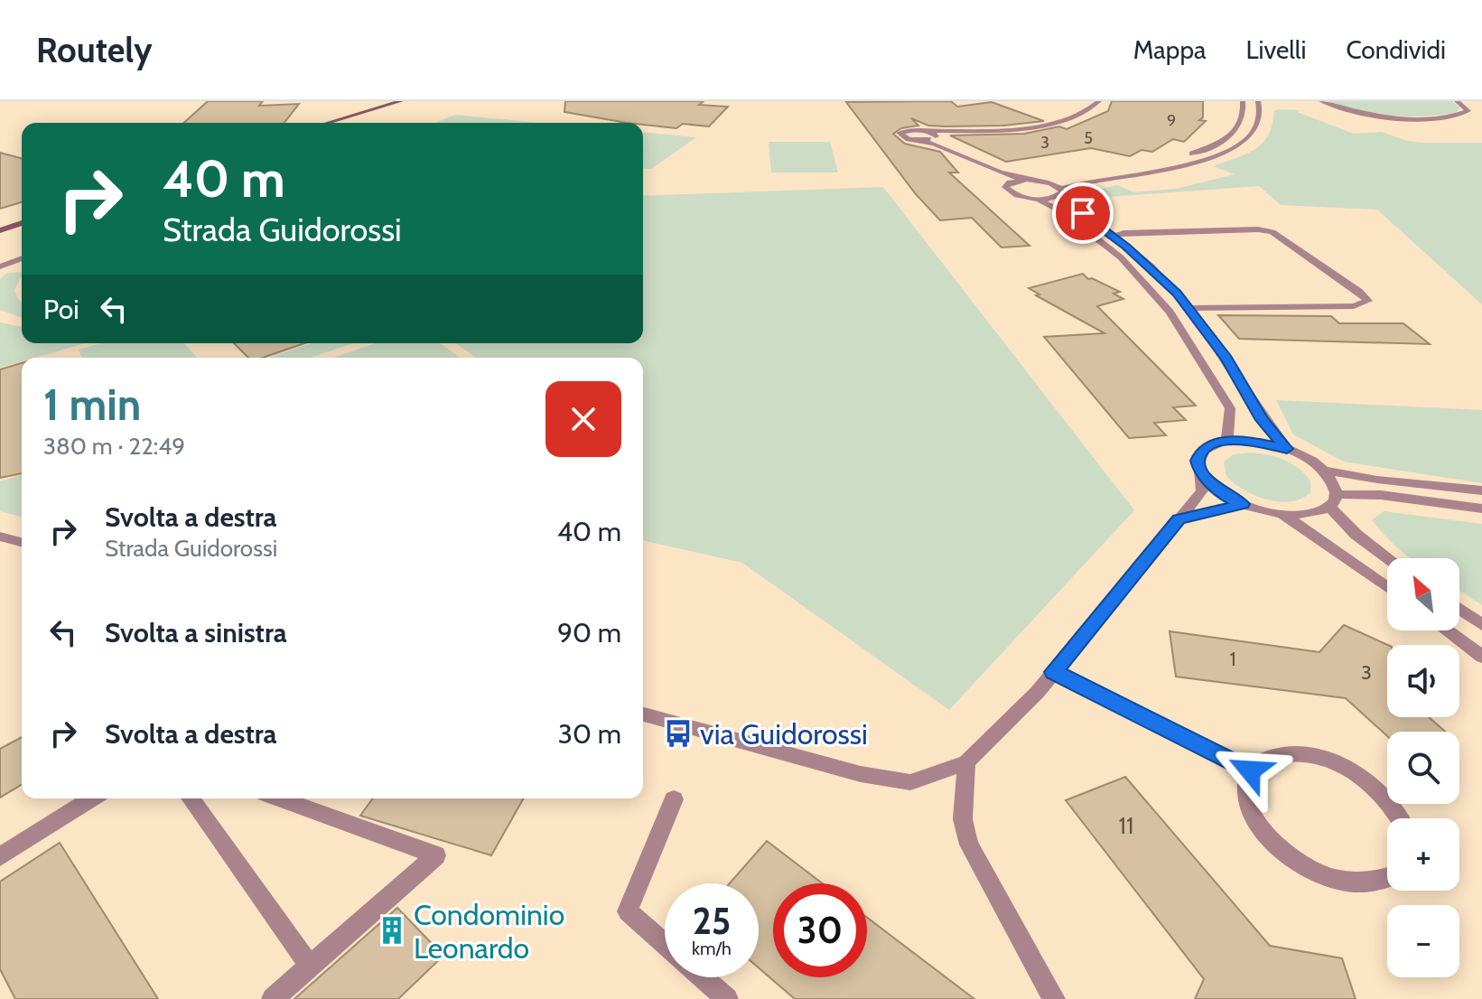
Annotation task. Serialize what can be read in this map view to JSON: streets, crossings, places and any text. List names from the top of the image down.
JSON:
{
  "places": {
    "bus stop": ["via Guidorossi"],
    "building": ["Condominio Leonardo"]
  },
  "house_numbers": [
    "9",
    "5",
    "3",
    "1",
    "3",
    "11"
  ],
  "north": "top left",
  "page": {
    "header": "Routely",
    "nav": ["Mappa", "Livelli", "Condividi"],
    "turn": ["40 m", "Strada Guidorossi"],
    "then": "Poi",
    "heading": ["1 min", "380 m · 22:49"],
    "list": [
      {
        "name": "Svolta a destra",
        "note": "Strada Guidorossi",
        "value": "40 m"
      },
      {
        "name": "Svolta a sinistra",
        "value": "90 m"
      },
      {
        "name": "Svolta a destra",
        "value": "30 m"
      }
    ],
    "map_buttons": ["+", "−"],
    "speed": "25 km/h",
    "limit": "30"
  }
}
